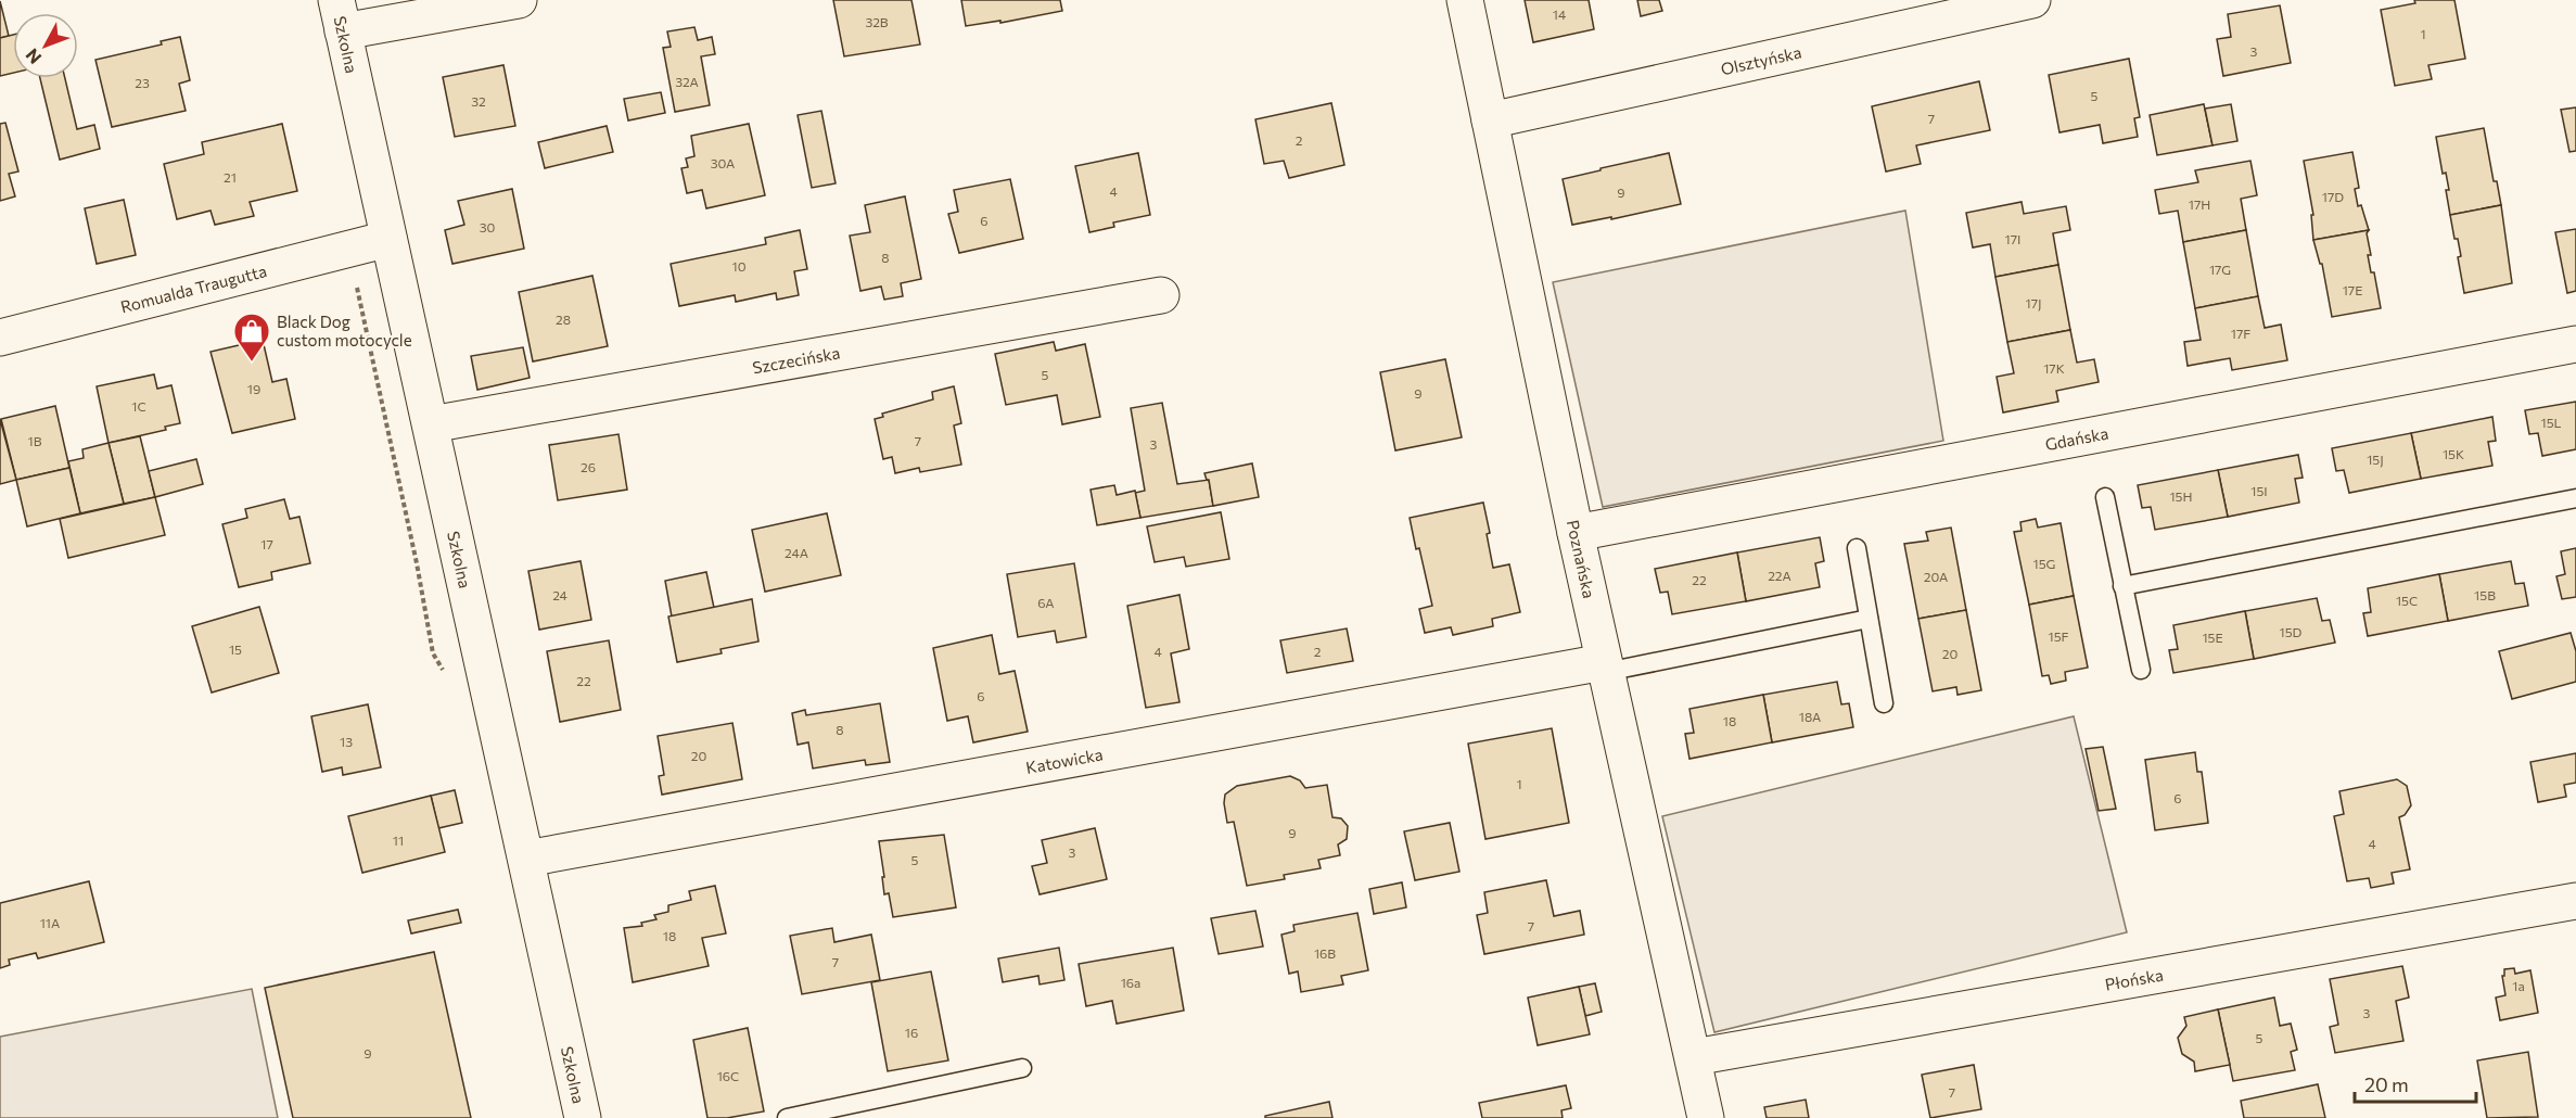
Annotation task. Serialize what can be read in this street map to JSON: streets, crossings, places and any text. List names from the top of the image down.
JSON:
{
  "streets": {
    "street": [
      "Szkolna",
      "Olsztyńska",
      "Romualda Traugutta",
      "Szczecińska",
      "Gdańska",
      "Poznańska",
      "Katowicka",
      "Płońska"
    ]
  },
  "crossings": [
    ["Szkolna", "Romualda Traugutta"],
    ["Szkolna", "Szczecińska"],
    ["Szkolna", "Katowicka"],
    ["Olsztyńska", "Poznańska"],
    ["Gdańska", "Poznańska"],
    ["Poznańska", "Katowicka"],
    ["Poznańska", "Płońska"]
  ],
  "places": {
    "shop": ["Black Dog custom motocycle"]
  },
  "house_numbers": [
    "14",
    "32B",
    "1",
    "3",
    "32A",
    "23",
    "5",
    "32",
    "7",
    "2",
    "30A",
    "21",
    "4",
    "9",
    "17D",
    "17H",
    "6",
    "30",
    "17I",
    "8",
    "10",
    "17G",
    "17E",
    "17J",
    "28",
    "17F",
    "17K",
    "5",
    "19",
    "9",
    "1C",
    "15L",
    "1B",
    "7",
    "3",
    "15K",
    "15J",
    "26",
    "15I",
    "15H",
    "17",
    "24A",
    "15G",
    "22A",
    "20A",
    "22",
    "24",
    "15B",
    "15C",
    "6A",
    "15D",
    "15F",
    "15E",
    "15",
    "4",
    "2",
    "20",
    "22",
    "6",
    "18A",
    "18",
    "8",
    "13",
    "20",
    "1",
    "6",
    "9",
    "11",
    "4",
    "3",
    "5",
    "11A",
    "7",
    "18",
    "16B",
    "7",
    "16a",
    "1a",
    "3",
    "16",
    "5",
    "9",
    "16C",
    "7"
  ],
  "scale_bar": "20 m",
  "north": "bottom left"
}
